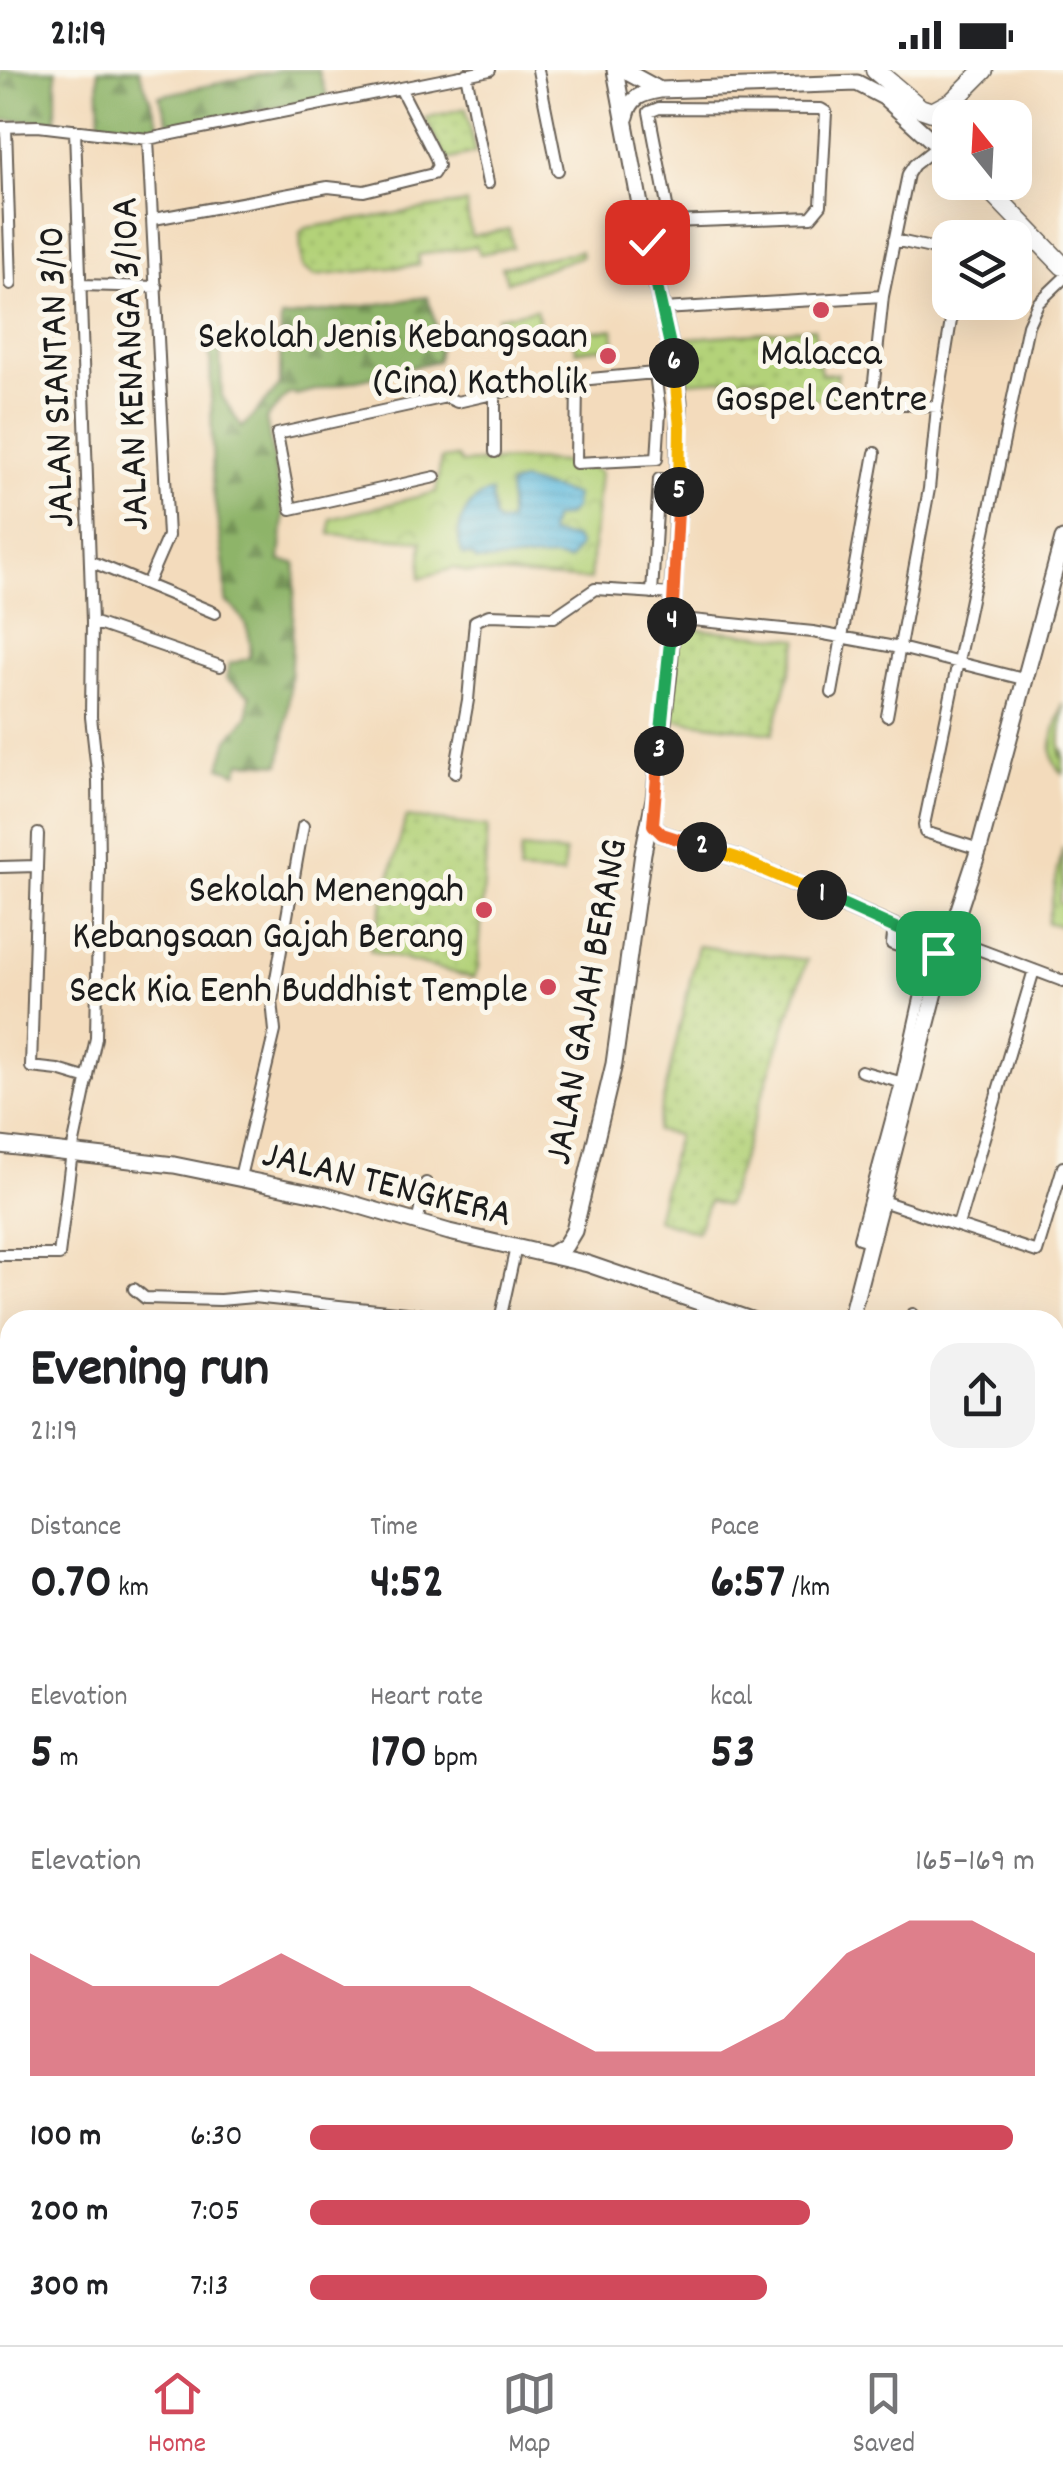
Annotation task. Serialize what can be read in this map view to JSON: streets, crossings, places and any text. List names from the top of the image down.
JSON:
{
  "streets": {
    "street": [
      "JALAN KENANGA 3/10A",
      "JALAN SIANTAN 3/10",
      "JALAN GAJAH BERANG",
      "JALAN TENGKERA"
    ]
  },
  "crossings": [
    ["JALAN SIANTAN 3/10", "JALAN TENGKERA"]
  ],
  "places": [
    "Malacca Gospel Centre",
    "Sekolah Jenis Kebangsaan (Cina) Katholik",
    "Sekolah Menengah Kebangsaan Gajah Berang",
    "Seck Kia Eenh Buddhist Temple"
  ],
  "north": "top",
  "page": {
    "status": "21:19",
    "pins": [
      "6",
      "5",
      "4",
      "3",
      "2",
      "1"
    ],
    "heading": ["Evening run", "21:19"],
    "stats": [
      ["Distance", "0.70 km"],
      ["Time", "4:52"],
      ["Pace", "6:57 /km"],
      ["Elevation", "5 m"],
      ["Heart rate", "170 bpm"],
      ["kcal", "53"]
    ],
    "chart": ["Elevation", "165–169 m"],
    "list": [
      {
        "name": "100 m",
        "note": "6:30"
      },
      {
        "name": "200 m",
        "note": "7:05"
      },
      {
        "name": "300 m",
        "note": "7:13"
      }
    ],
    "tabs": ["Home", "Map", "Saved"]
  }
}
